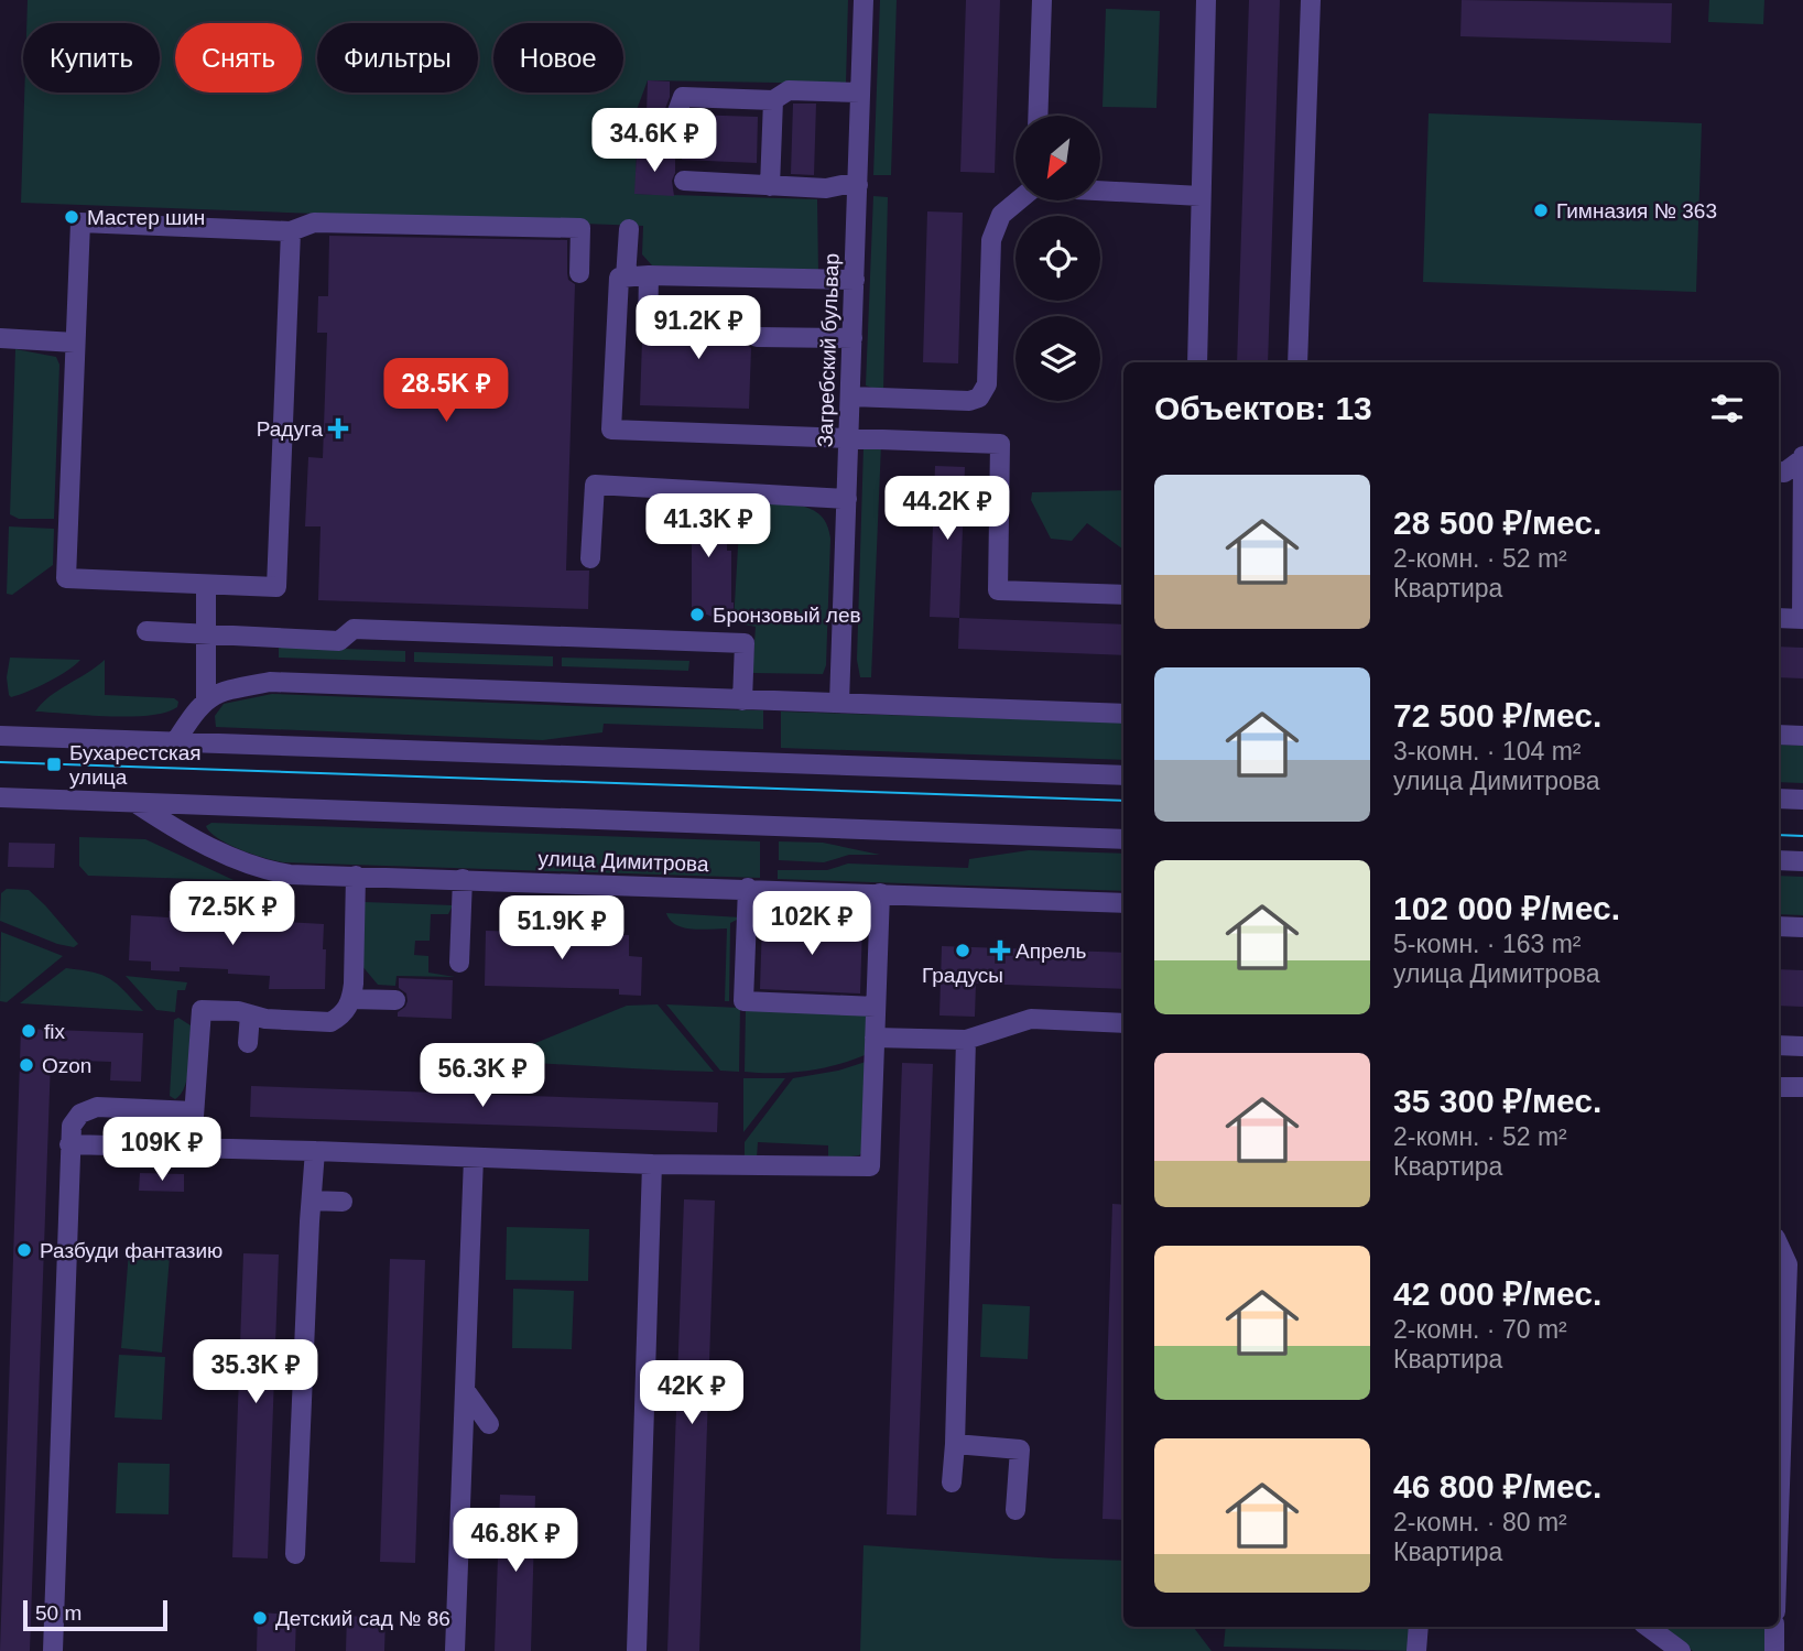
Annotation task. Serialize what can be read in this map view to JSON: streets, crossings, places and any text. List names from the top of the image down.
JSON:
{
  "streets": {
    "street": ["Загребский бульвар", "улица Димитрова"]
  },
  "places": {
    "other": [
      "Гимназия № 363",
      "Мастер шин",
      "Бронзовый лев",
      "Градусы",
      "fix",
      "Ozon",
      "Разбуди фантазию",
      "Детский сад № 86"
    ],
    "health": ["Радуга", "Апрель"],
    "transit": ["Бухарестская улица"]
  },
  "scale_bar": "50 m",
  "north": "bottom left",
  "page": {
    "chip": [
      "Купить",
      "Снять",
      "Фильтры",
      "Новое"
    ],
    "price": [
      "34.6K ₽",
      "91.2K ₽",
      "28.5K ₽",
      "44.2K ₽",
      "41.3K ₽",
      "72.5K ₽",
      "102K ₽",
      "51.9K ₽",
      "56.3K ₽",
      "109K ₽",
      "35.3K ₽",
      "42K ₽",
      "46.8K ₽"
    ],
    "heading": "Объектов: 13",
    "list": [
      {
        "name": "28 500 ₽/мес.",
        "note": "2-комн. · 52 m² · Квартира"
      },
      {
        "name": "72 500 ₽/мес.",
        "note": "3-комн. · 104 m² · улица Димитрова"
      },
      {
        "name": "102 000 ₽/мес.",
        "note": "5-комн. · 163 m² · улица Димитрова"
      },
      {
        "name": "35 300 ₽/мес.",
        "note": "2-комн. · 52 m² · Квартира"
      },
      {
        "name": "42 000 ₽/мес.",
        "note": "2-комн. · 70 m² · Квартира"
      },
      {
        "name": "46 800 ₽/мес.",
        "note": "2-комн. · 80 m² · Квартира"
      }
    ],
    "scale": "50 m"
  }
}
